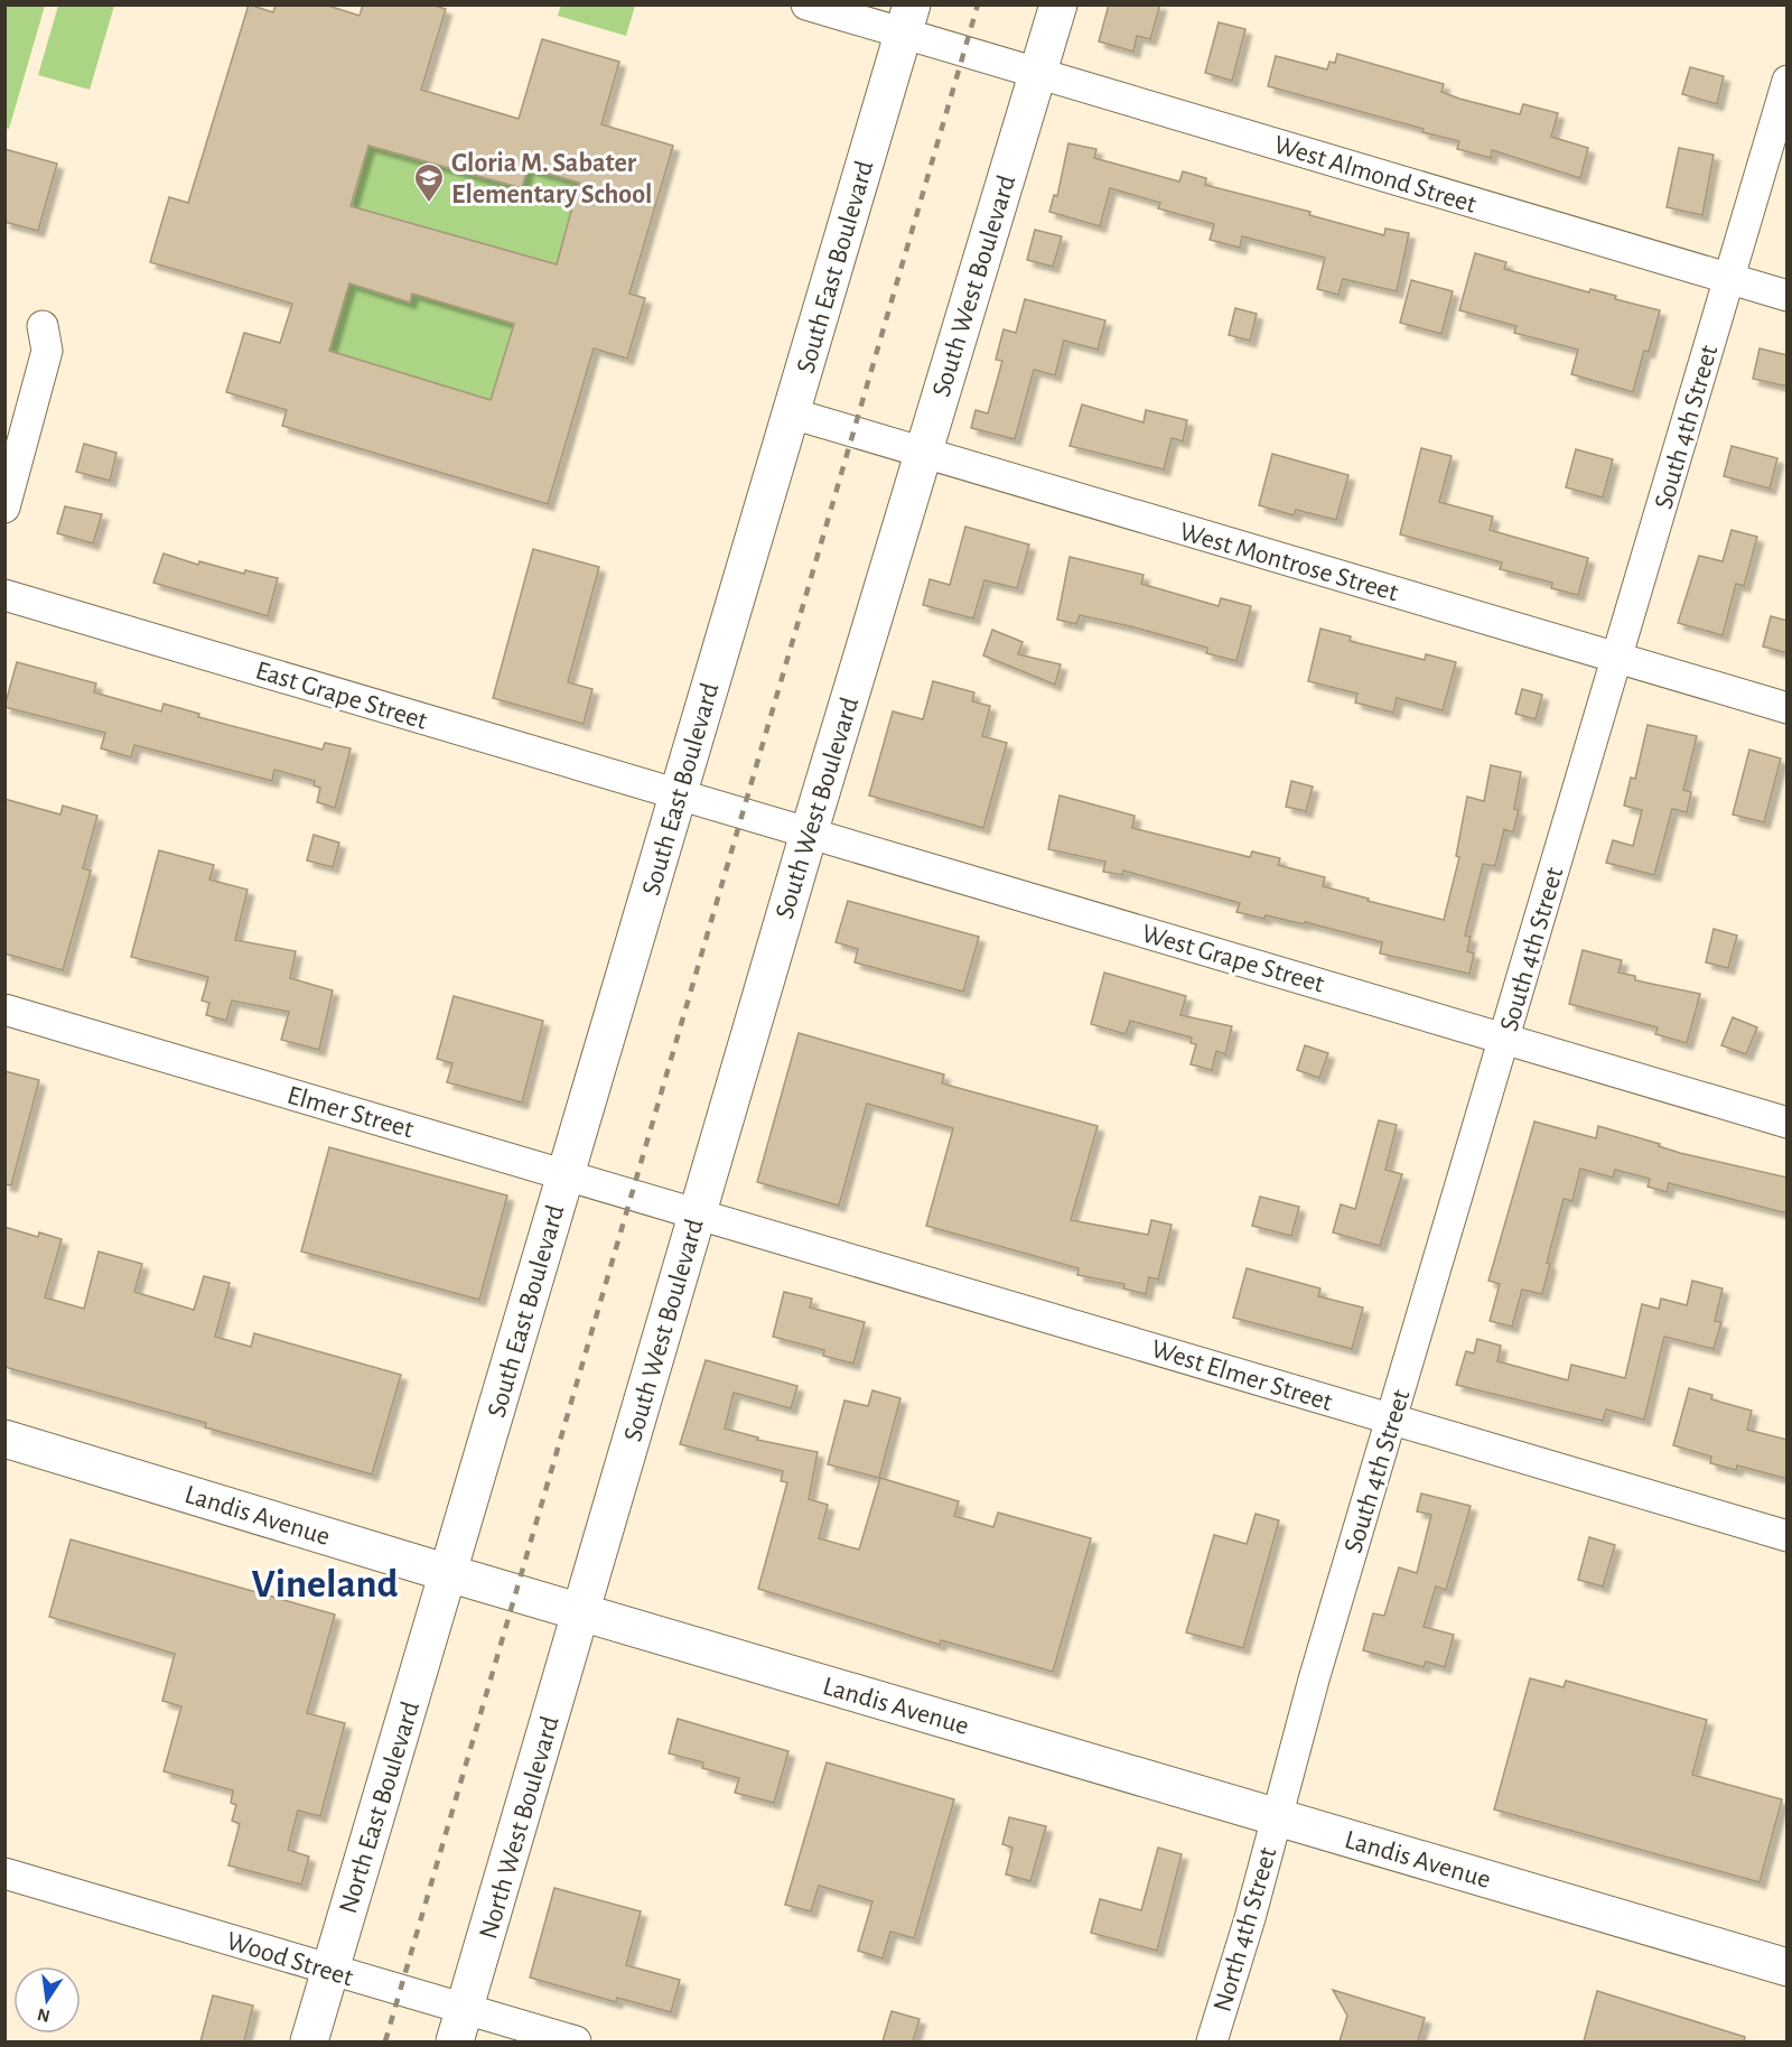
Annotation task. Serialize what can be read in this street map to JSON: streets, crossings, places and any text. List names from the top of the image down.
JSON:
{
  "streets": {
    "main road": [
      "South East Boulevard",
      "South West Boulevard",
      "Landis Avenue",
      "North East Boulevard",
      "North West Boulevard"
    ],
    "street": [
      "West Almond Street",
      "South 4th Street",
      "West Montrose Street",
      "East Grape Street",
      "West Grape Street",
      "Elmer Street",
      "West Elmer Street",
      "North 4th Street",
      "Wood Street"
    ]
  },
  "crossings": [
    ["West Almond Street", "South East Boulevard"],
    ["West Almond Street", "South West Boulevard"],
    ["West Almond Street", "South 4th Street"],
    ["South East Boulevard", "West Montrose Street"],
    ["South East Boulevard", "East Grape Street"],
    ["South East Boulevard", "West Grape Street"],
    ["South East Boulevard", "Elmer Street"],
    ["South East Boulevard", "Landis Avenue"],
    ["South East Boulevard", "North East Boulevard"],
    ["South West Boulevard", "West Montrose Street"],
    ["South West Boulevard", "West Grape Street"],
    ["South West Boulevard", "Elmer Street"],
    ["South West Boulevard", "West Elmer Street"],
    ["South West Boulevard", "Landis Avenue"],
    ["South West Boulevard", "North West Boulevard"],
    ["South 4th Street", "West Montrose Street"],
    ["South 4th Street", "West Grape Street"],
    ["South 4th Street", "West Elmer Street"],
    ["South 4th Street", "Landis Avenue"],
    ["South 4th Street", "North 4th Street"],
    ["East Grape Street", "West Grape Street"],
    ["Elmer Street", "West Elmer Street"],
    ["Landis Avenue", "North East Boulevard"],
    ["Landis Avenue", "North West Boulevard"],
    ["Landis Avenue", "North 4th Street"],
    ["North East Boulevard", "Wood Street"],
    ["North West Boulevard", "Wood Street"]
  ],
  "districts": ["Vineland"],
  "places": {
    "school or university": ["Gloria M. Sabater Elementary School"]
  },
  "north": "bottom"
}
